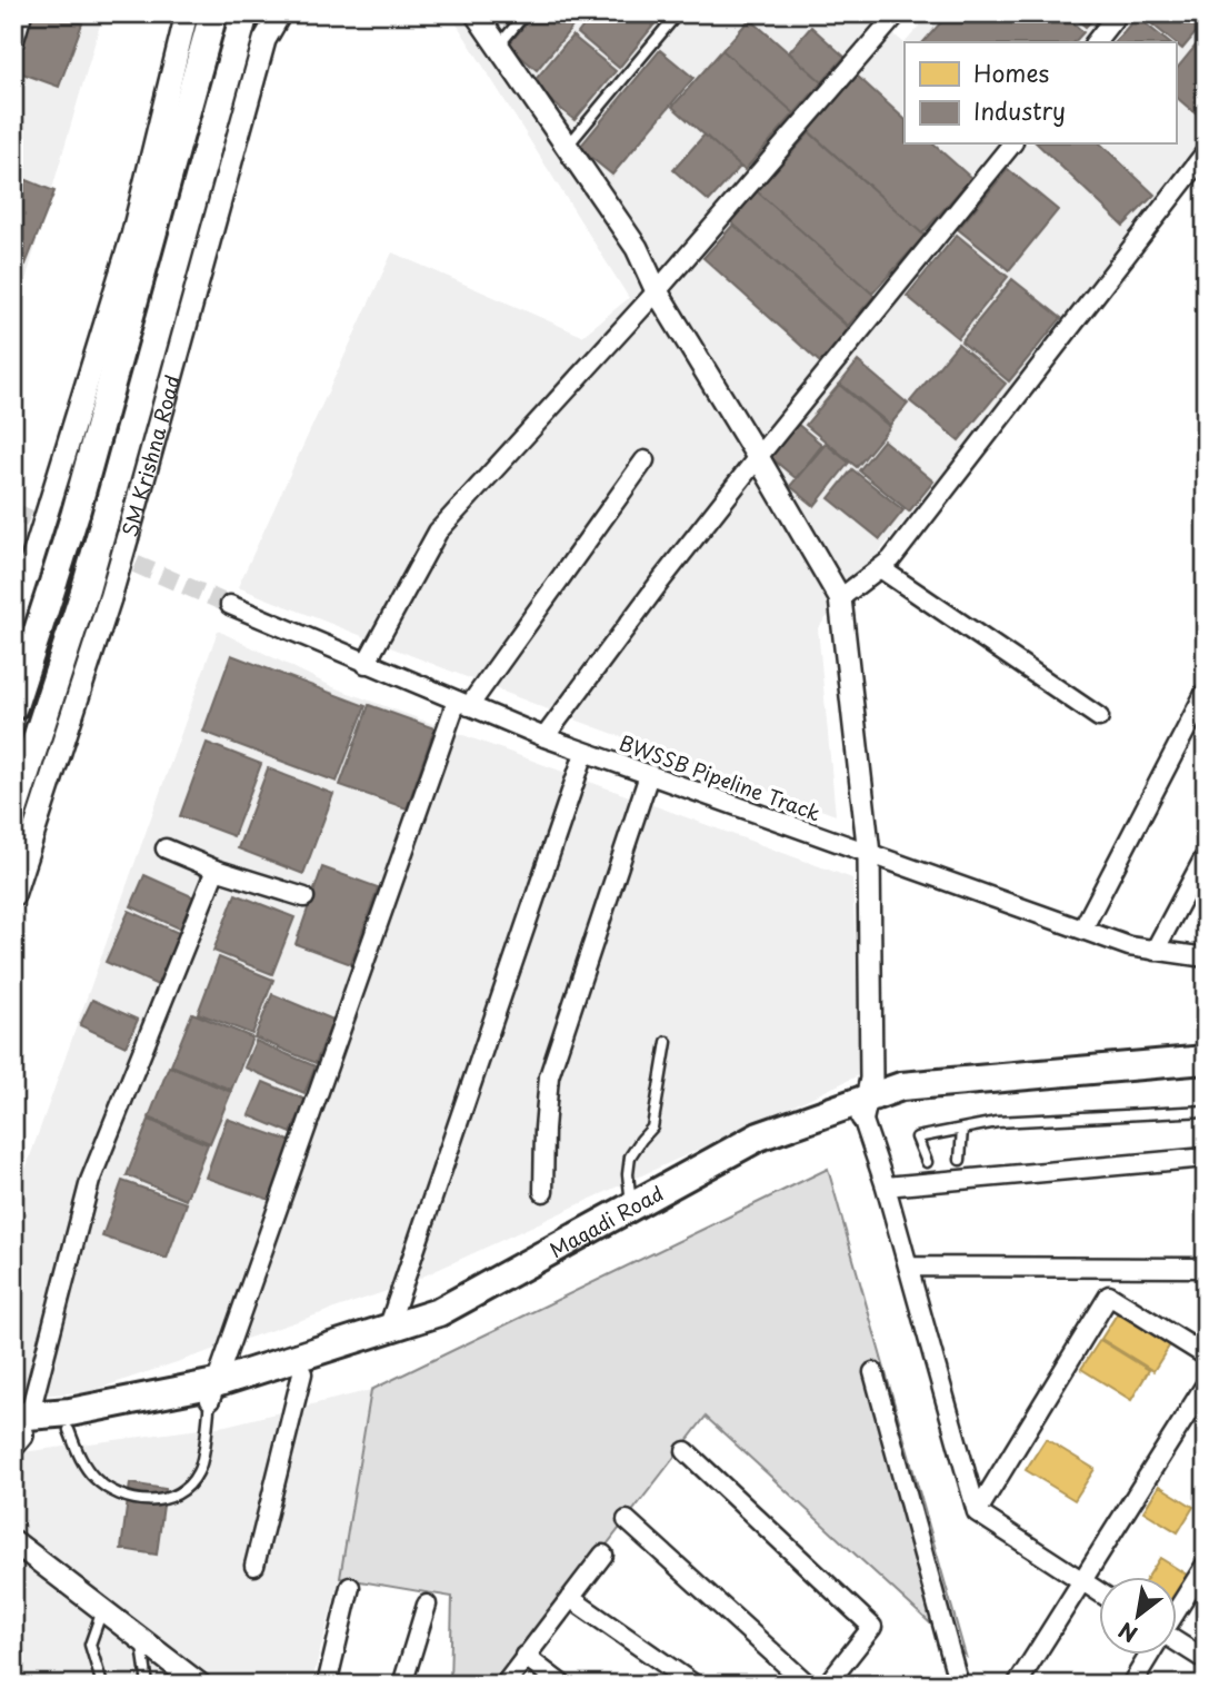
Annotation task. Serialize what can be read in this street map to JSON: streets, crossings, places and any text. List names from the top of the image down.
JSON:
{
  "streets": {
    "main road": ["SM Krishna Road", "Magadi Road"],
    "street": ["BWSSB Pipeline Track"]
  },
  "legend": ["Homes", "Industry"],
  "north": "bottom left"
}
